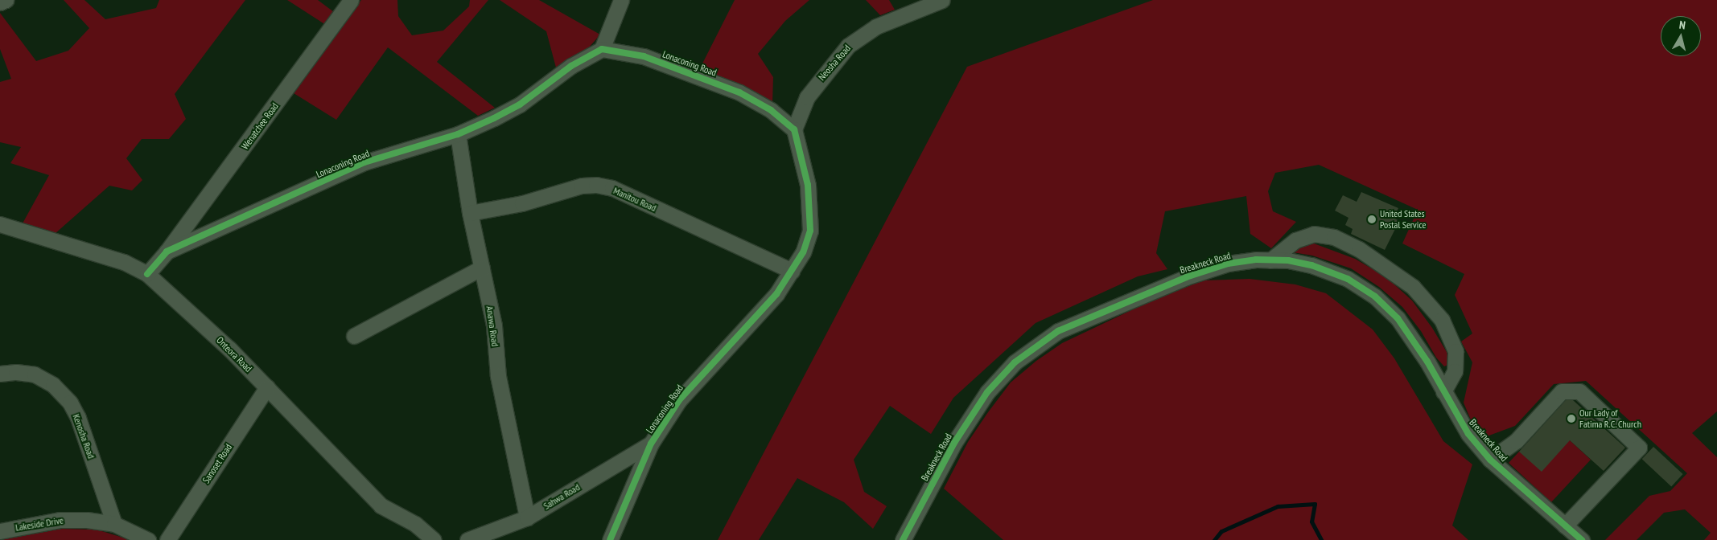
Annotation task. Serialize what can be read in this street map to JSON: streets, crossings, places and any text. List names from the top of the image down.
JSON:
{
  "streets": {
    "street": [
      "Neosha Road",
      "Lonaconing Road",
      "Wenatchee Road",
      "Manitou Road",
      "Breakneck Road",
      "Anawa Road",
      "Onteora Road",
      "Kenosha Road",
      "Sanoset Road",
      "Sahwa Road",
      "Lakeside Drive"
    ]
  },
  "crossings": [
    ["Neosha Road", "Lonaconing Road"],
    ["Lonaconing Road", "Wenatchee Road"],
    ["Lonaconing Road", "Manitou Road"],
    ["Lonaconing Road", "Anawa Road"],
    ["Lonaconing Road", "Onteora Road"],
    ["Lonaconing Road", "Sahwa Road"],
    ["Manitou Road", "Anawa Road"],
    ["Anawa Road", "Sahwa Road"],
    ["Onteora Road", "Sanoset Road"],
    ["Kenosha Road", "Lakeside Drive"]
  ],
  "places": ["United States Postal Service", "Our Lady of Fatima R.C. Church"],
  "north": "top"
}
